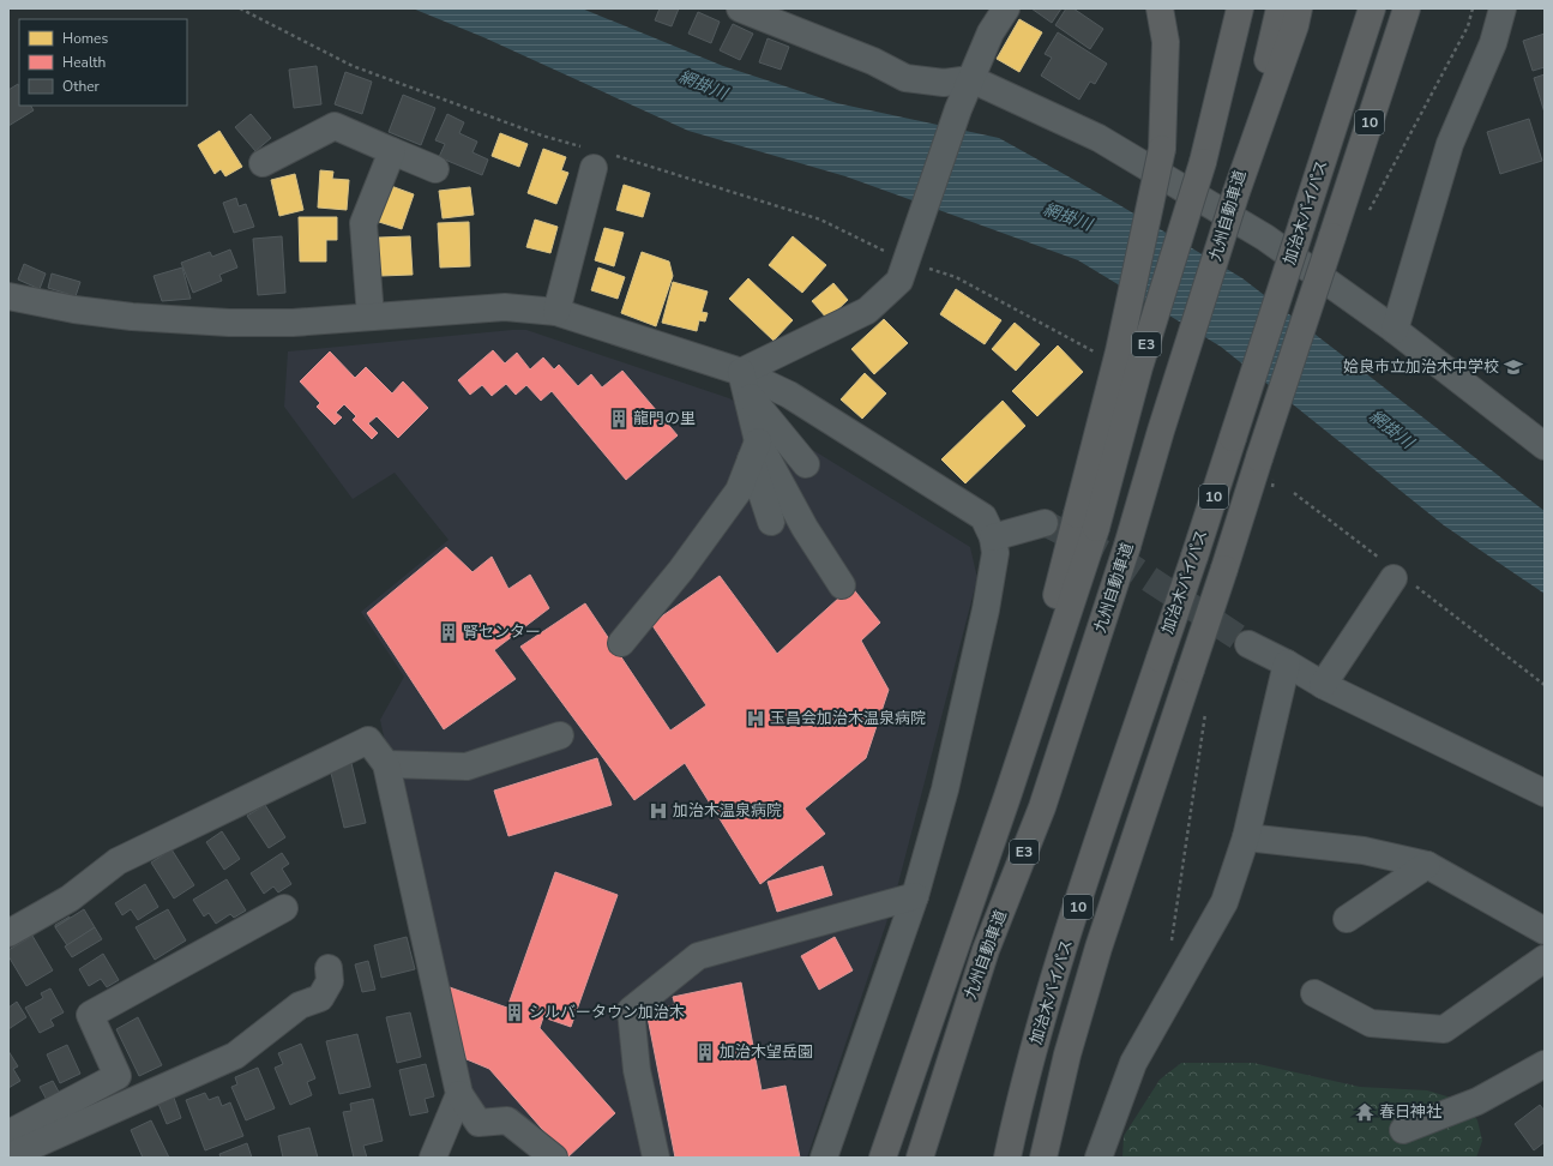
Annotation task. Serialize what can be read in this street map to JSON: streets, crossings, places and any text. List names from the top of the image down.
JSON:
{
  "streets": {
    "highway": [
      "10",
      "加治木バイパス",
      "九州自動車道",
      "E3"
    ]
  },
  "water": ["網掛川"],
  "places": {
    "school or university": ["姶良市立加治木中学校"],
    "building": [
      "龍門の里",
      "腎センター",
      "シルバータウン加治木",
      "加治木望岳園"
    ],
    "hospital": ["玉昌会加治木温泉病院", "加治木温泉病院"],
    "temple": ["春日神社"]
  },
  "legend": ["Homes", "Health", "Other"]
}
